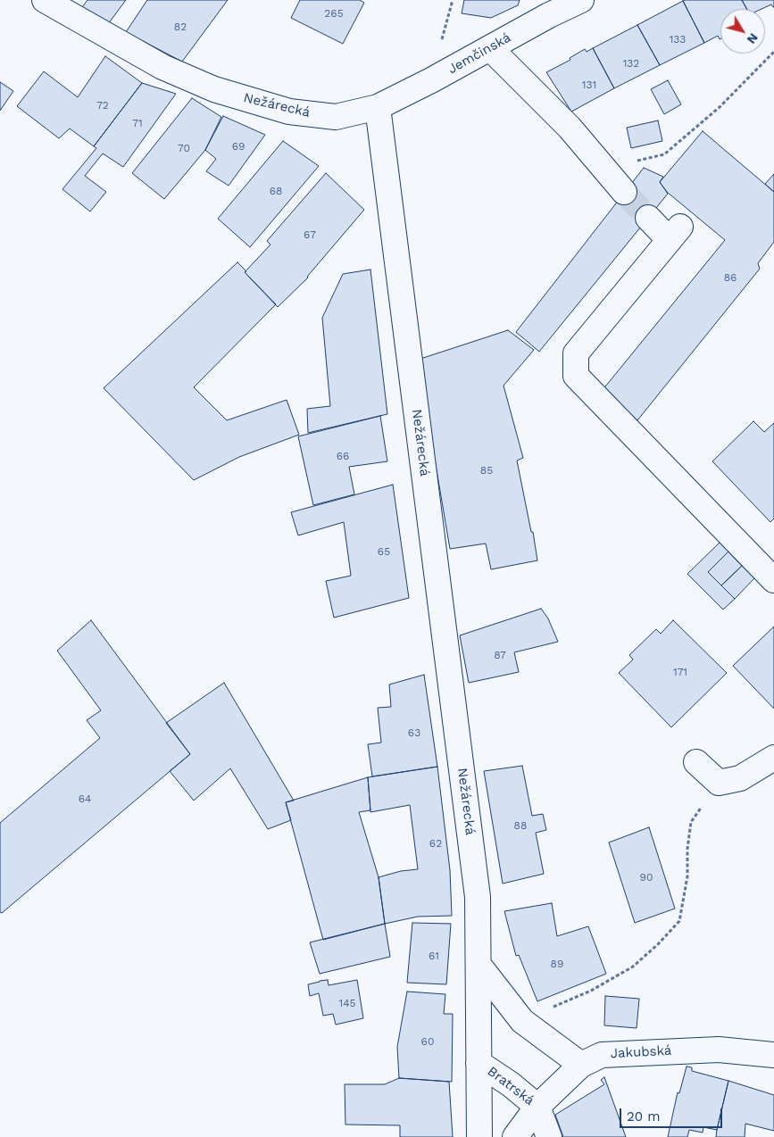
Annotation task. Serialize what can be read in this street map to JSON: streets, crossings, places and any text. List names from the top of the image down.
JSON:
{
  "streets": {
    "street": [
      "Jemčinská",
      "Nežárecká",
      "Jakubská",
      "Bratrská"
    ]
  },
  "crossings": [
    ["Jemčinská", "Nežárecká"],
    ["Nežárecká", "Bratrská"],
    ["Jakubská", "Bratrská"]
  ],
  "house_numbers": [
    "265",
    "82",
    "133",
    "132",
    "131",
    "72",
    "71",
    "69",
    "70",
    "68",
    "67",
    "86",
    "66",
    "85",
    "65",
    "87",
    "171",
    "63",
    "64",
    "88",
    "62",
    "90",
    "61",
    "89",
    "145",
    "60"
  ],
  "scale_bar": "20 m",
  "north": "bottom right"
}
